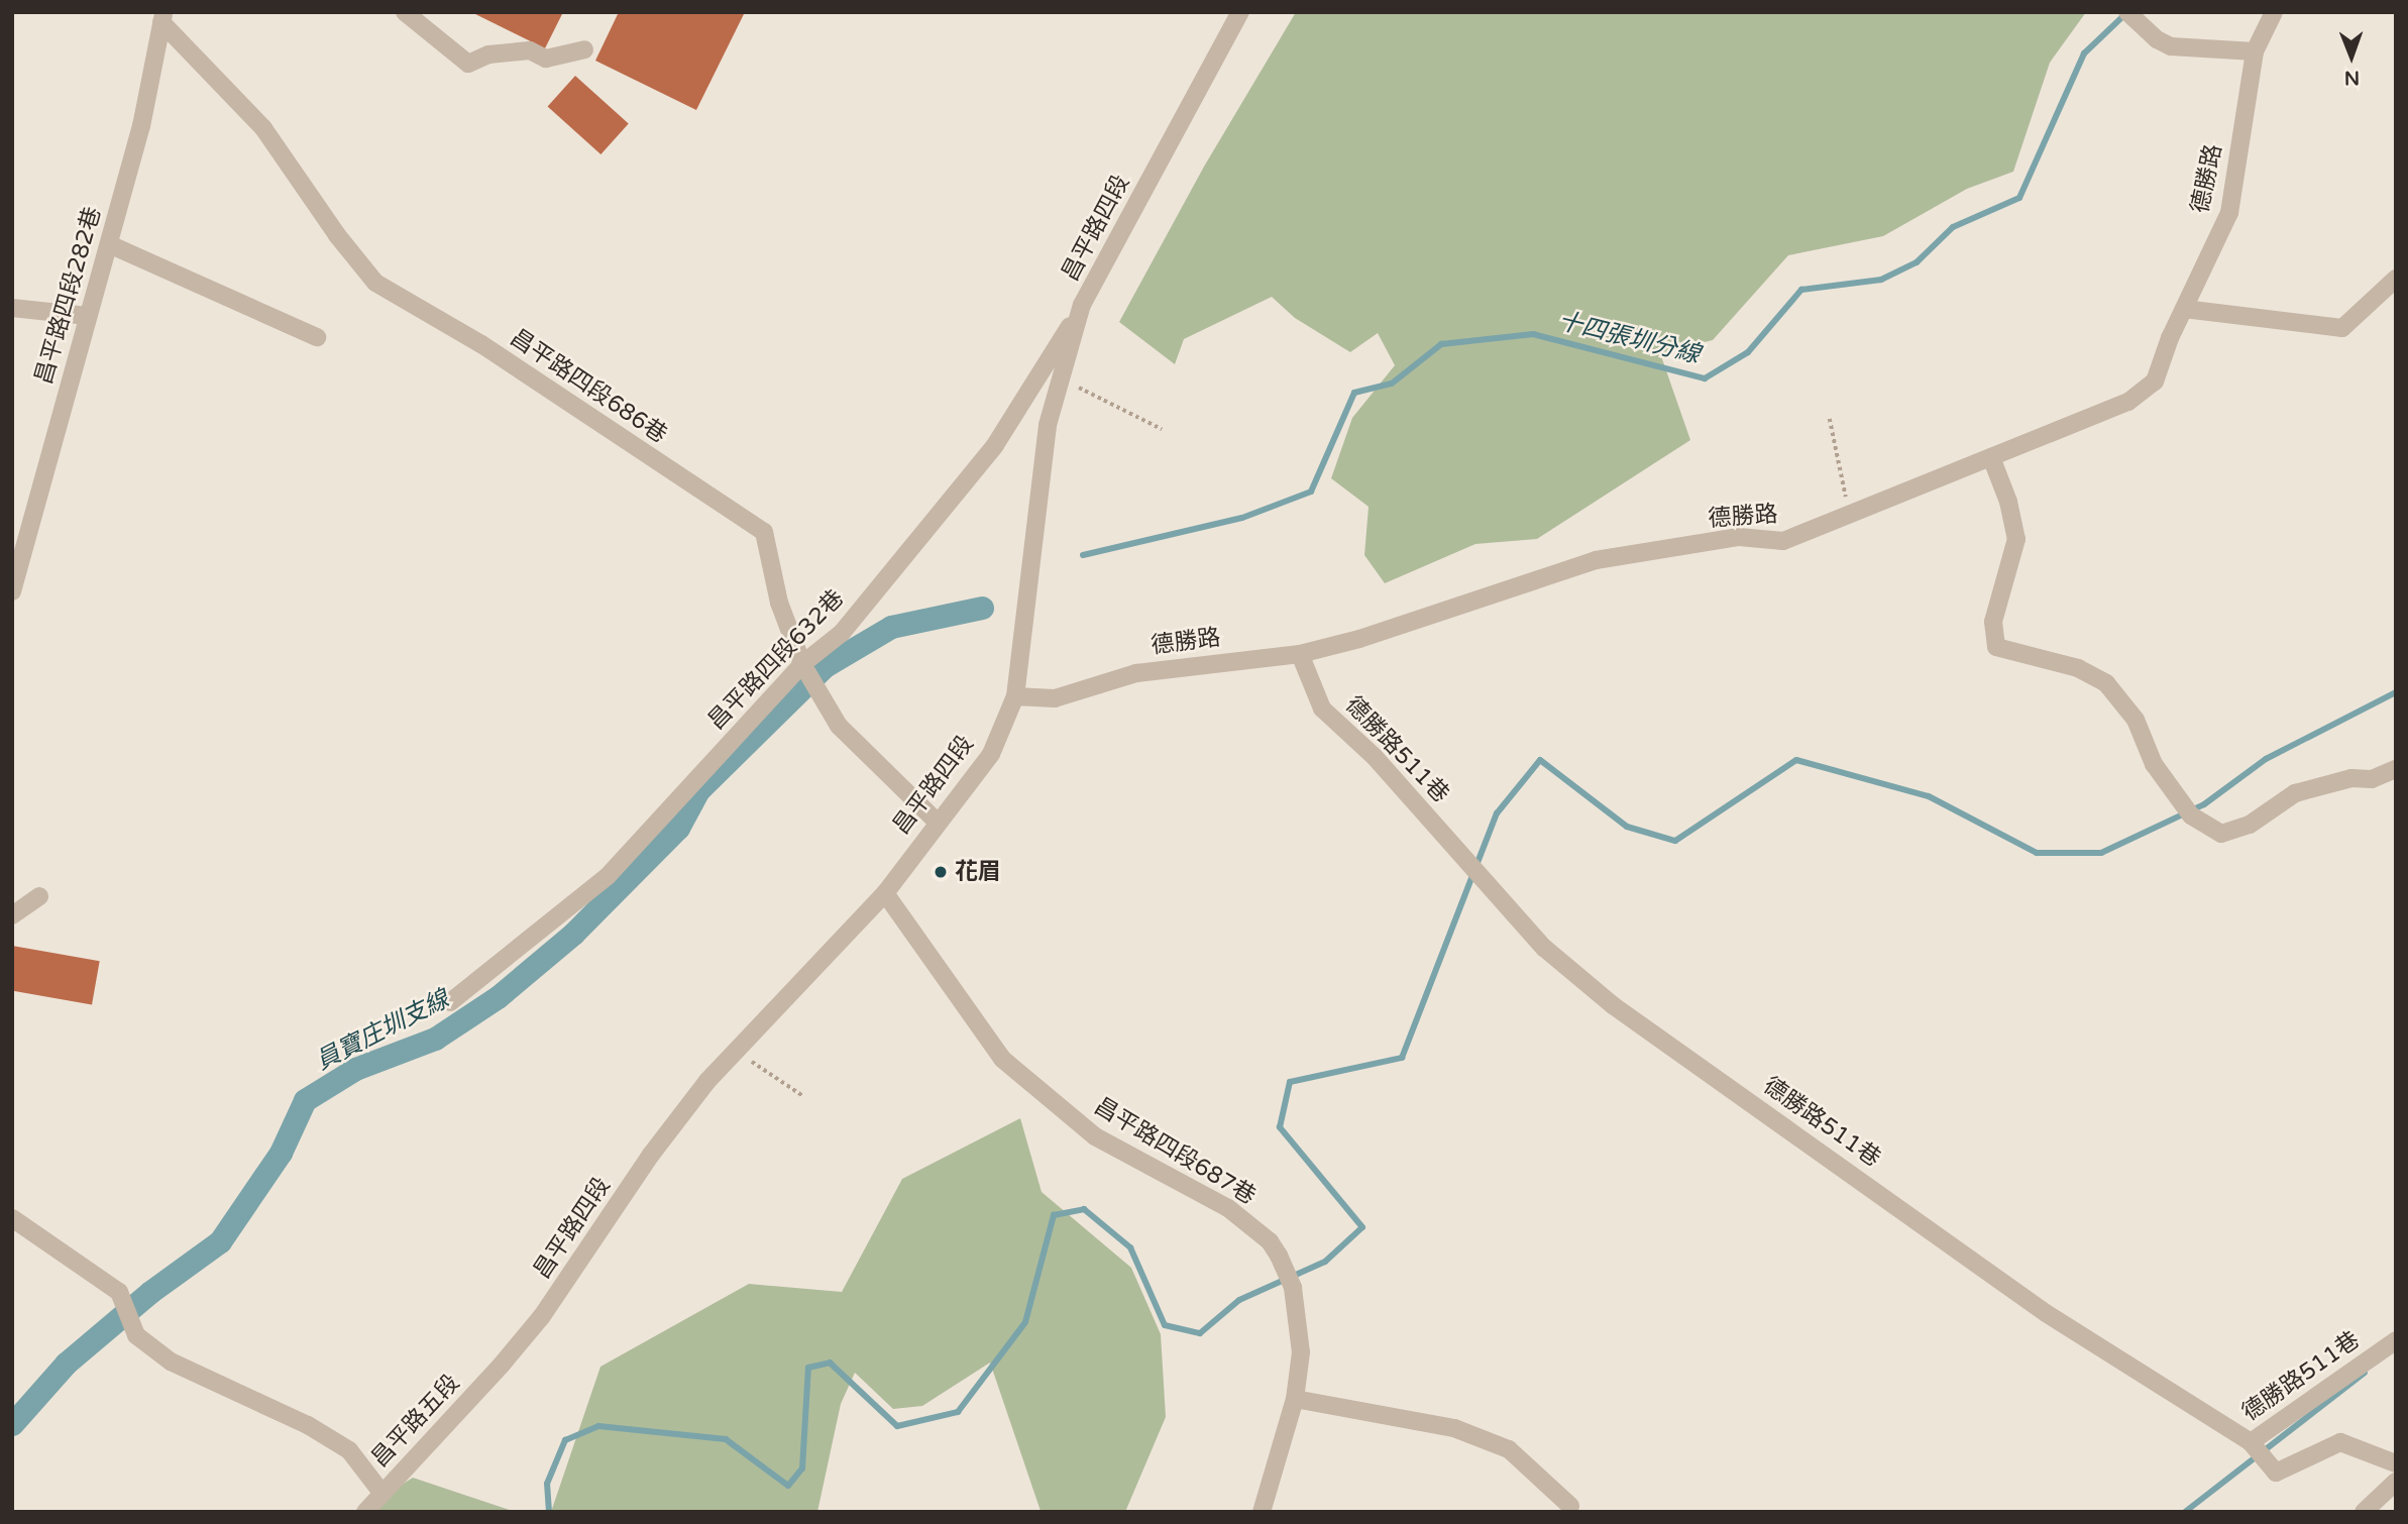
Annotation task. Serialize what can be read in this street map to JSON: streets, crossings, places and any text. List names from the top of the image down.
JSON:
{
  "streets": {
    "street": [
      "德勝路",
      "昌平路四段",
      "昌平路四段282巷",
      "昌平路四段686巷",
      "昌平路四段632巷",
      "德勝路511巷",
      "昌平路四段687巷",
      "昌平路五段"
    ]
  },
  "crossings": [
    ["德勝路", "昌平路四段"],
    ["德勝路", "德勝路511巷"],
    ["昌平路四段", "昌平路四段686巷"],
    ["昌平路四段", "昌平路四段632巷"],
    ["昌平路四段", "昌平路四段687巷"],
    ["昌平路四段", "昌平路五段"],
    ["昌平路四段282巷", "昌平路四段686巷"],
    ["昌平路四段686巷", "昌平路四段632巷"]
  ],
  "water": ["十四張圳分線", "員寶庄圳支線"],
  "places": ["花眉"],
  "north": "bottom"
}
